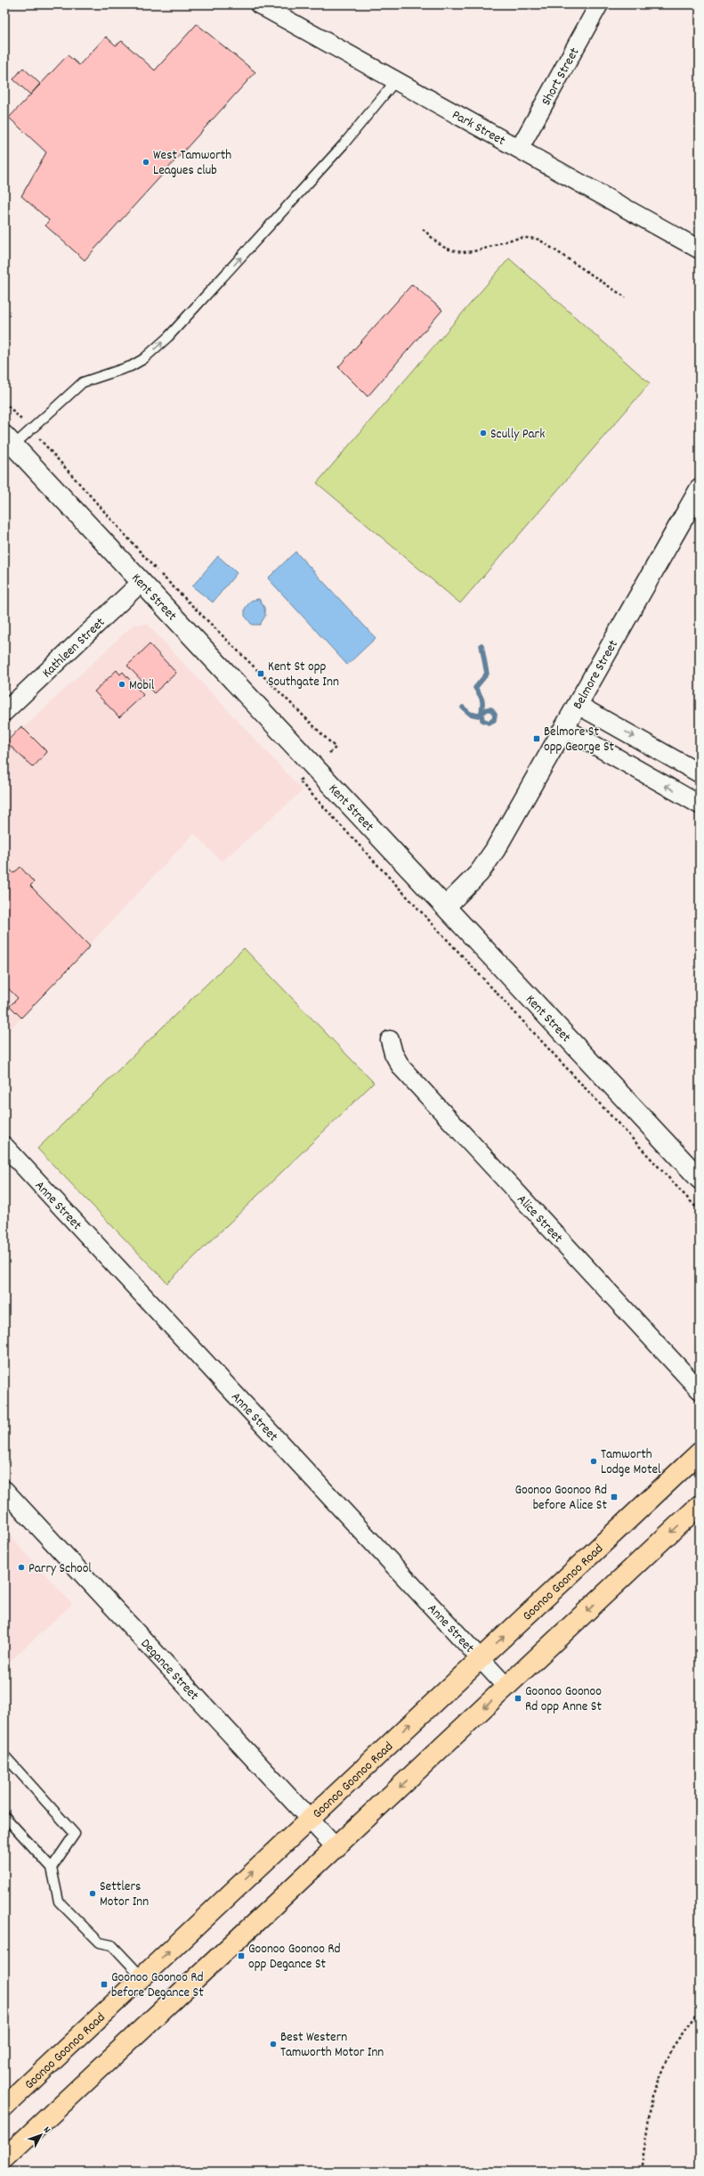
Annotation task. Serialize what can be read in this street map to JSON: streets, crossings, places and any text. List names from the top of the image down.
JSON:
{
  "streets": {
    "main road": ["Goonoo Goonoo Road"],
    "street": [
      "Short Street",
      "Park Street",
      "Kent Street",
      "Kathleen Street",
      "Belmore Street",
      "Anne Street",
      "Alice Street",
      "Degance Street"
    ]
  },
  "crossings": [
    ["Short Street", "Park Street"],
    ["Kent Street", "Kathleen Street"],
    ["Kent Street", "Belmore Street"],
    ["Anne Street", "Goonoo Goonoo Road"],
    ["Goonoo Goonoo Road", "Degance Street"]
  ],
  "places": {
    "other": [
      "West Tamworth Leagues club",
      "Scully Park",
      "Mobil",
      "Tamworth Lodge Motel",
      "Parry School",
      "Settlers Motor Inn",
      "Best Western Tamworth Motor Inn"
    ],
    "transit": [
      "Kent St opp Southgate Inn",
      "Belmore St opp George St",
      "Goonoo Goonoo Rd before Alice St",
      "Goonoo Goonoo Rd opp Anne St",
      "Goonoo Goonoo Rd opp Degance St",
      "Goonoo Goonoo Rd before Degance St"
    ]
  },
  "north": "top right"
}
